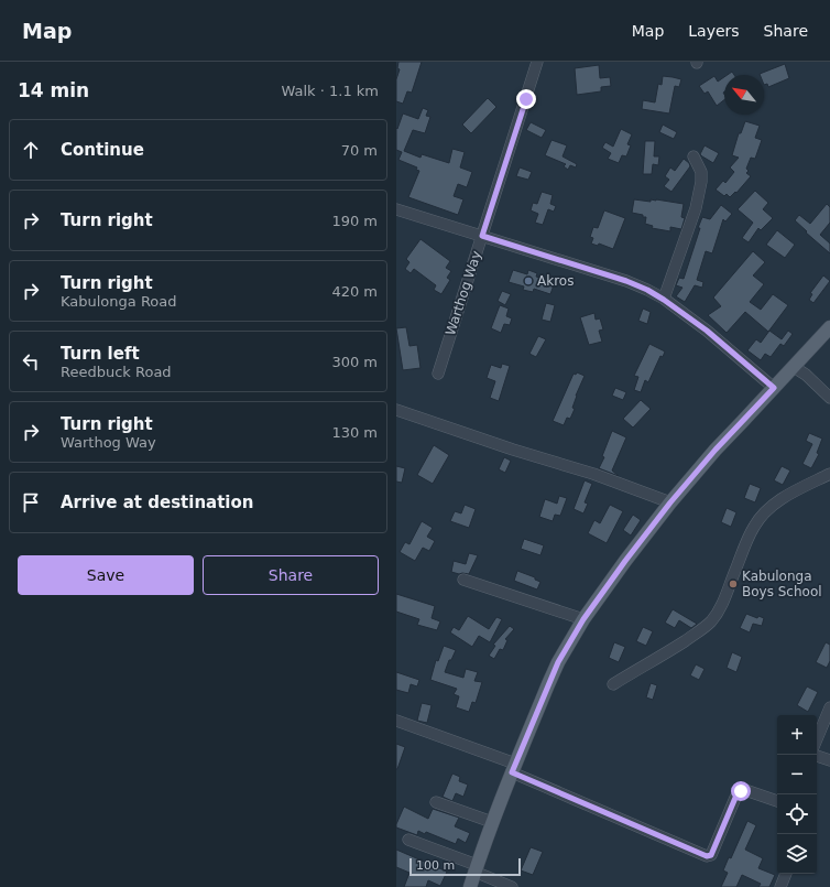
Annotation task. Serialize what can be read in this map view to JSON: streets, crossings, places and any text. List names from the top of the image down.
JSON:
{
  "streets": {
    "street": ["Warthog Way"]
  },
  "places": ["Akros", "Kabulonga Boys School"],
  "scale_bar": "100 m",
  "north": "top left",
  "page": {
    "header": "Map",
    "nav": ["Map", "Layers", "Share"],
    "heading": ["14 min", "Walk · 1.1 km"],
    "list": [
      ["Continue", "70 m"],
      ["Turn right", "190 m"],
      ["Turn right", "Kabulonga Road", "420 m"],
      ["Turn left", "Reedbuck Road", "300 m"],
      ["Turn right", "Warthog Way", "130 m"],
      "Arrive at destination"
    ],
    "buttons": ["Save", "Share"],
    "map_buttons": ["+", "−"],
    "scale": "100 m"
  }
}
